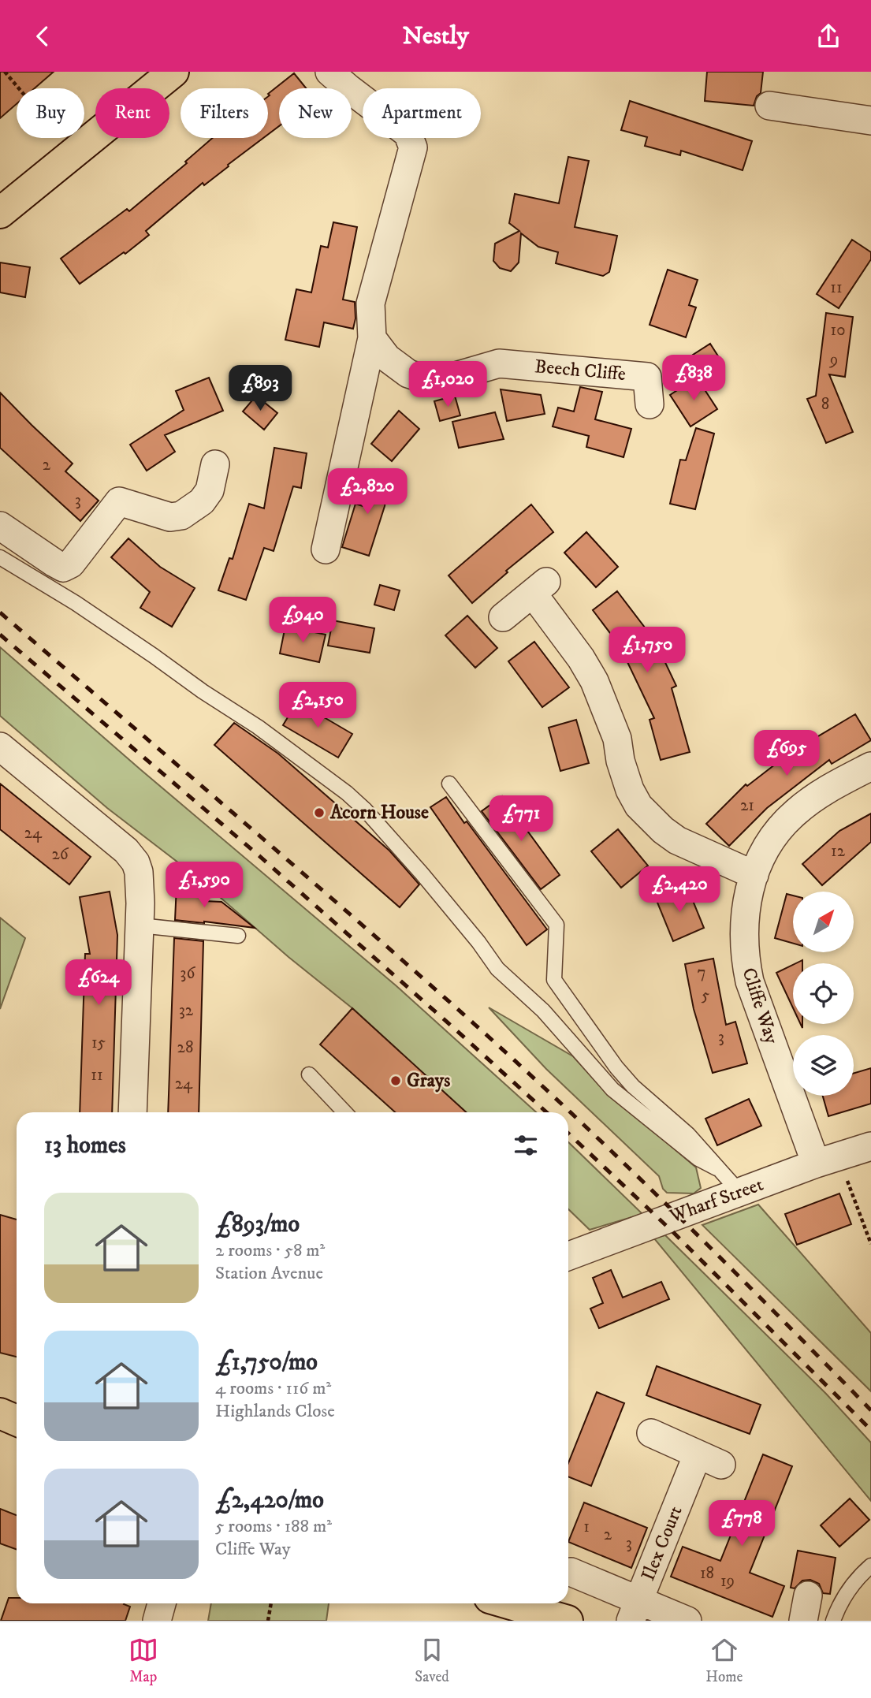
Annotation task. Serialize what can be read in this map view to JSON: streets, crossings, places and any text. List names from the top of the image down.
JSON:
{
  "streets": {
    "street": [
      "Beech Cliffe",
      "Cliffe Way",
      "Wharf Street",
      "Ilex Court"
    ]
  },
  "crossings": [
    ["Cliffe Way", "Wharf Street"]
  ],
  "places": ["Acorn House", "Grays"],
  "house_numbers": [
    "11",
    "10",
    "9",
    "8",
    "2",
    "3",
    "21",
    "24",
    "12",
    "26",
    "7",
    "36",
    "5",
    "32",
    "3",
    "15",
    "28",
    "11",
    "24",
    "1",
    "2",
    "3",
    "18",
    "19"
  ],
  "north": "top right",
  "page": {
    "header": "Nestly",
    "chip": [
      "Buy",
      "Rent",
      "Filters",
      "New",
      "Apartment"
    ],
    "price": [
      "£838",
      "£1,020",
      "£893",
      "£2,820",
      "£940",
      "£1,750",
      "£2,150",
      "£695",
      "£771",
      "£1,590",
      "£2,420",
      "£624",
      "£778"
    ],
    "heading": "13 homes",
    "list": [
      {
        "name": "£893/mo",
        "note": "2 rooms · 58 m² · Station Avenue"
      },
      {
        "name": "£1,750/mo",
        "note": "4 rooms · 116 m² · Highlands Close"
      },
      {
        "name": "£2,420/mo",
        "note": "5 rooms · 188 m² · Cliffe Way"
      }
    ],
    "tabs": ["Map", "Saved", "Home"]
  }
}
